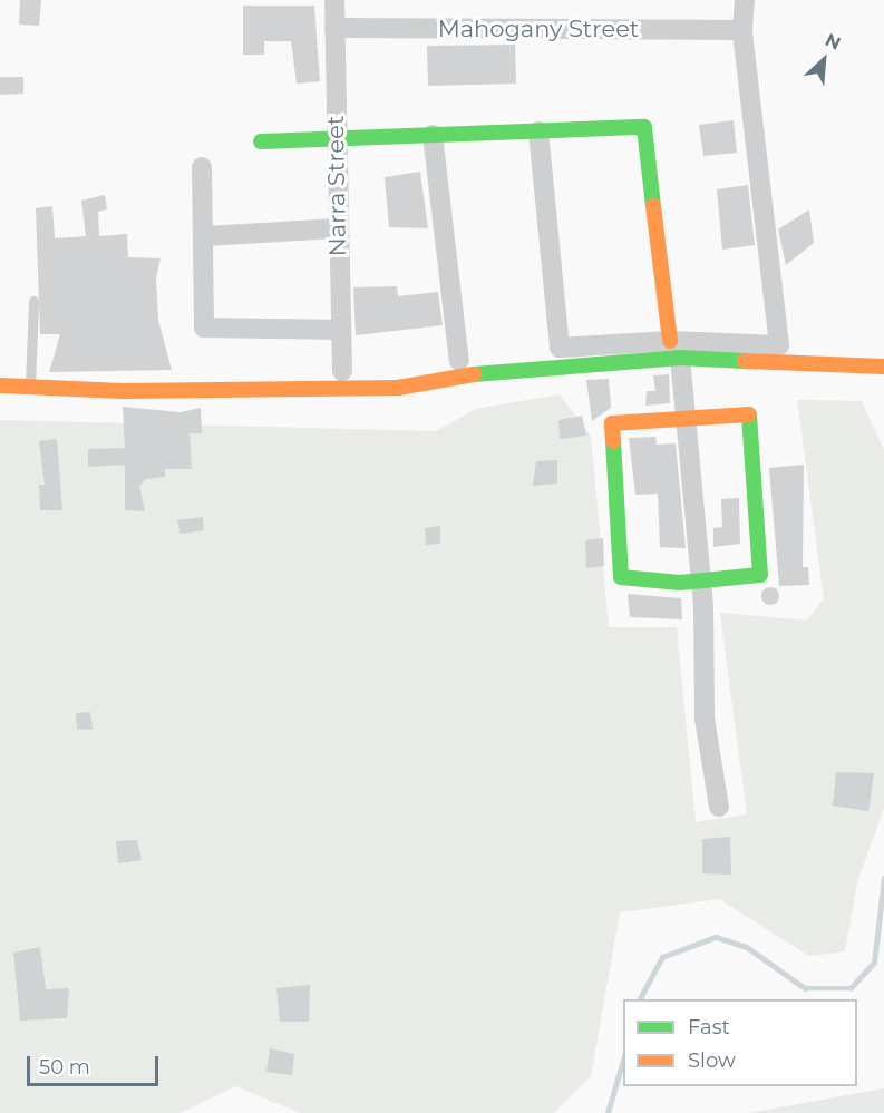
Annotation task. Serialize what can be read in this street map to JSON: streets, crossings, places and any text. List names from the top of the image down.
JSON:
{
  "streets": {
    "street": ["Mahogany Street", "Narra Street"]
  },
  "crossings": [
    ["Mahogany Street", "Narra Street"]
  ],
  "legend": ["Fast", "Slow"],
  "scale_bar": "50 m",
  "north": "top right"
}
